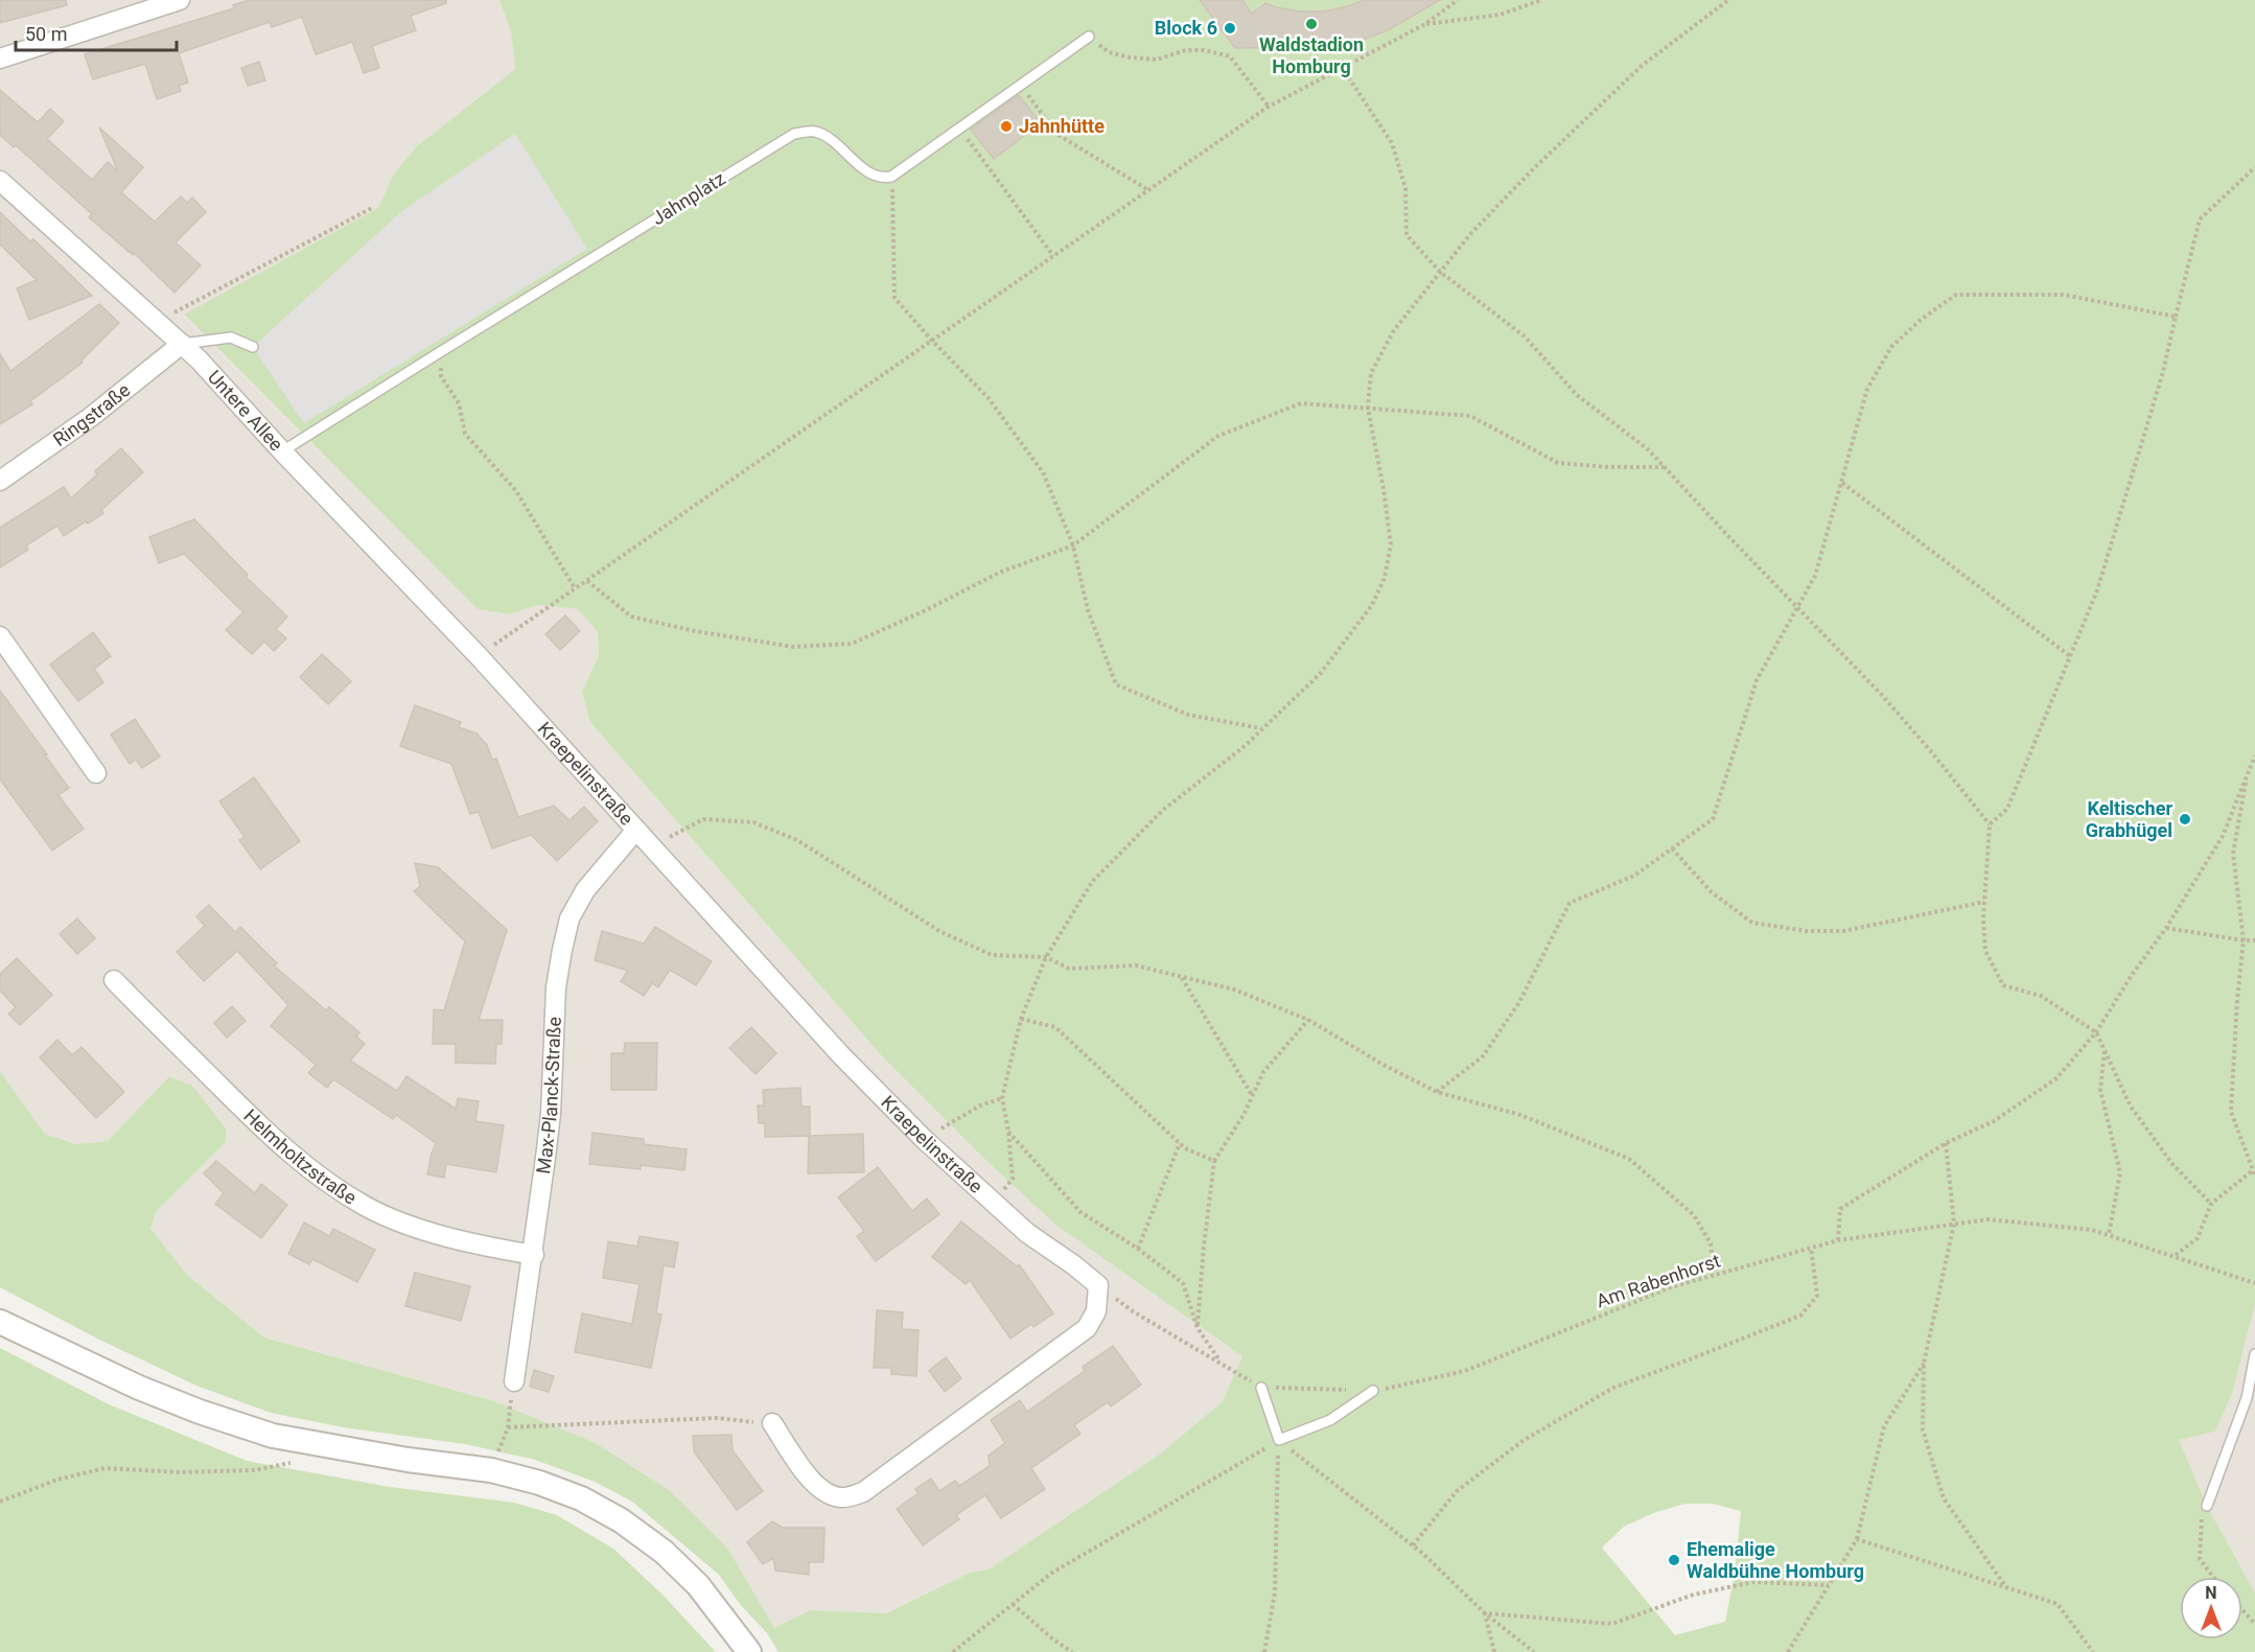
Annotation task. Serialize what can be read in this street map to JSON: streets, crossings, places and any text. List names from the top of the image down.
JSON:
{
  "streets": {
    "street": [
      "Untere Allee",
      "Ringstraße",
      "Kraepelinstraße",
      "Max-Planck-Straße",
      "Helmholtzstraße"
    ],
    "lane": ["Jahnplatz"],
    "path": ["Am Rabenhorst"]
  },
  "crossings": [
    ["Jahnplatz", "Untere Allee"],
    ["Untere Allee", "Ringstraße"],
    ["Untere Allee", "Kraepelinstraße"],
    ["Kraepelinstraße", "Max-Planck-Straße"],
    ["Kraepelinstraße", "Am Rabenhorst"],
    ["Max-Planck-Straße", "Helmholtzstraße"]
  ],
  "places": [
    "Waldstadion Homburg",
    "Block 6",
    "Jahnhütte",
    "Keltischer Grabhügel",
    "Ehemalige Waldbühne Homburg"
  ],
  "scale_bar": "50 m",
  "north": "top"
}
